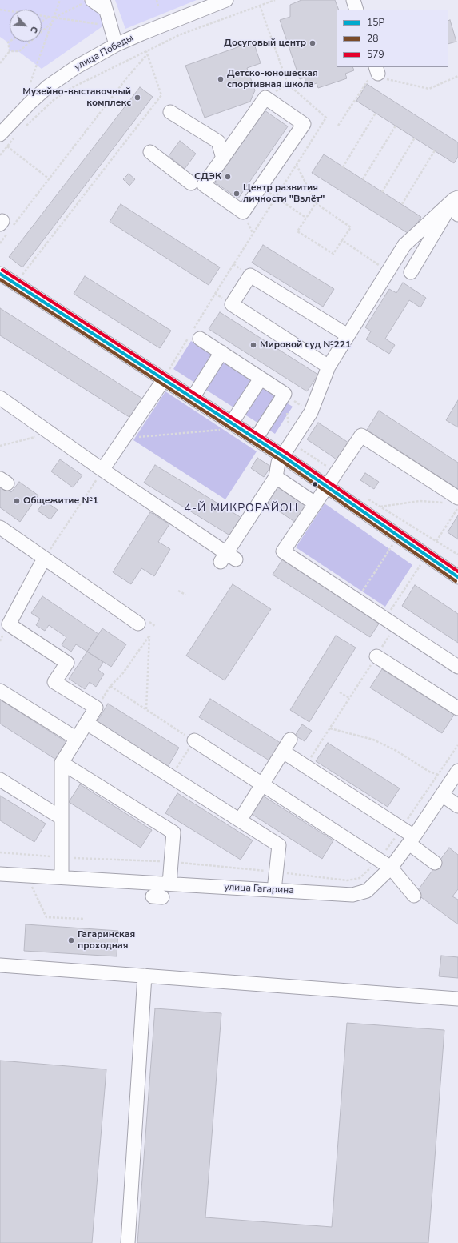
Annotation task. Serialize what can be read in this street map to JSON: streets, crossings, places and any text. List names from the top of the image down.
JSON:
{
  "streets": {
    "street": ["улица Победы", "улица Гагарина"]
  },
  "districts": ["4-Й МИКРОРАЙОН"],
  "places": [
    "Досуговый центр",
    "Детско-юношеская спортивная школа",
    "Музейно-выставочный комплекс",
    "СДЭК",
    "Центр развития личности \"Взлёт\"",
    "Мировой суд №221",
    "Общежитие №1",
    "Гагаринская проходная"
  ],
  "lines": ["transit line 579", "transit line 15Р", "transit line 28"],
  "legend": ["15Р", "28", "579"],
  "north": "bottom right"
}
